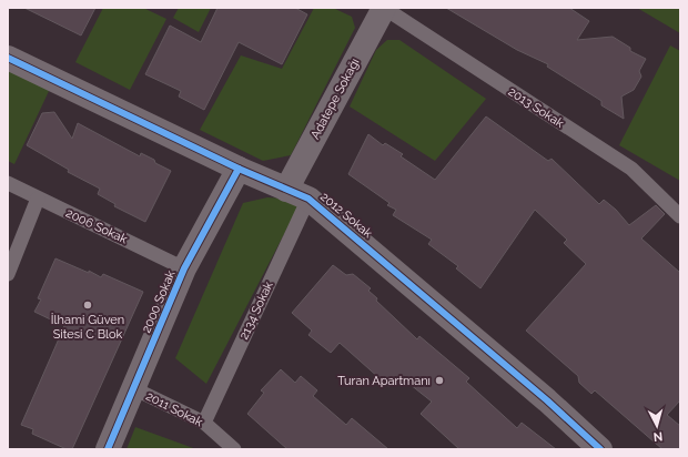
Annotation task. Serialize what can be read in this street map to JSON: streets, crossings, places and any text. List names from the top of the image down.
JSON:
{
  "streets": {
    "street": ["Adatepe Sokağı", "2012 Sokak", "2000 Sokak"],
    "lane": [
      "2013 Sokak",
      "2006 Sokak",
      "2134 Sokak",
      "2011 Sokak"
    ]
  },
  "crossings": [
    ["Adatepe Sokağı", "2013 Sokak"],
    ["Adatepe Sokağı", "2012 Sokak"],
    ["Adatepe Sokağı", "2134 Sokak"],
    ["2012 Sokak", "2000 Sokak"],
    ["2012 Sokak", "2134 Sokak"],
    ["2006 Sokak", "2000 Sokak"],
    ["2000 Sokak", "2011 Sokak"],
    ["2134 Sokak", "2011 Sokak"]
  ],
  "places": ["İlhami Güven Sitesi C Blok", "Turan Apartmanı"],
  "north": "bottom"
}
